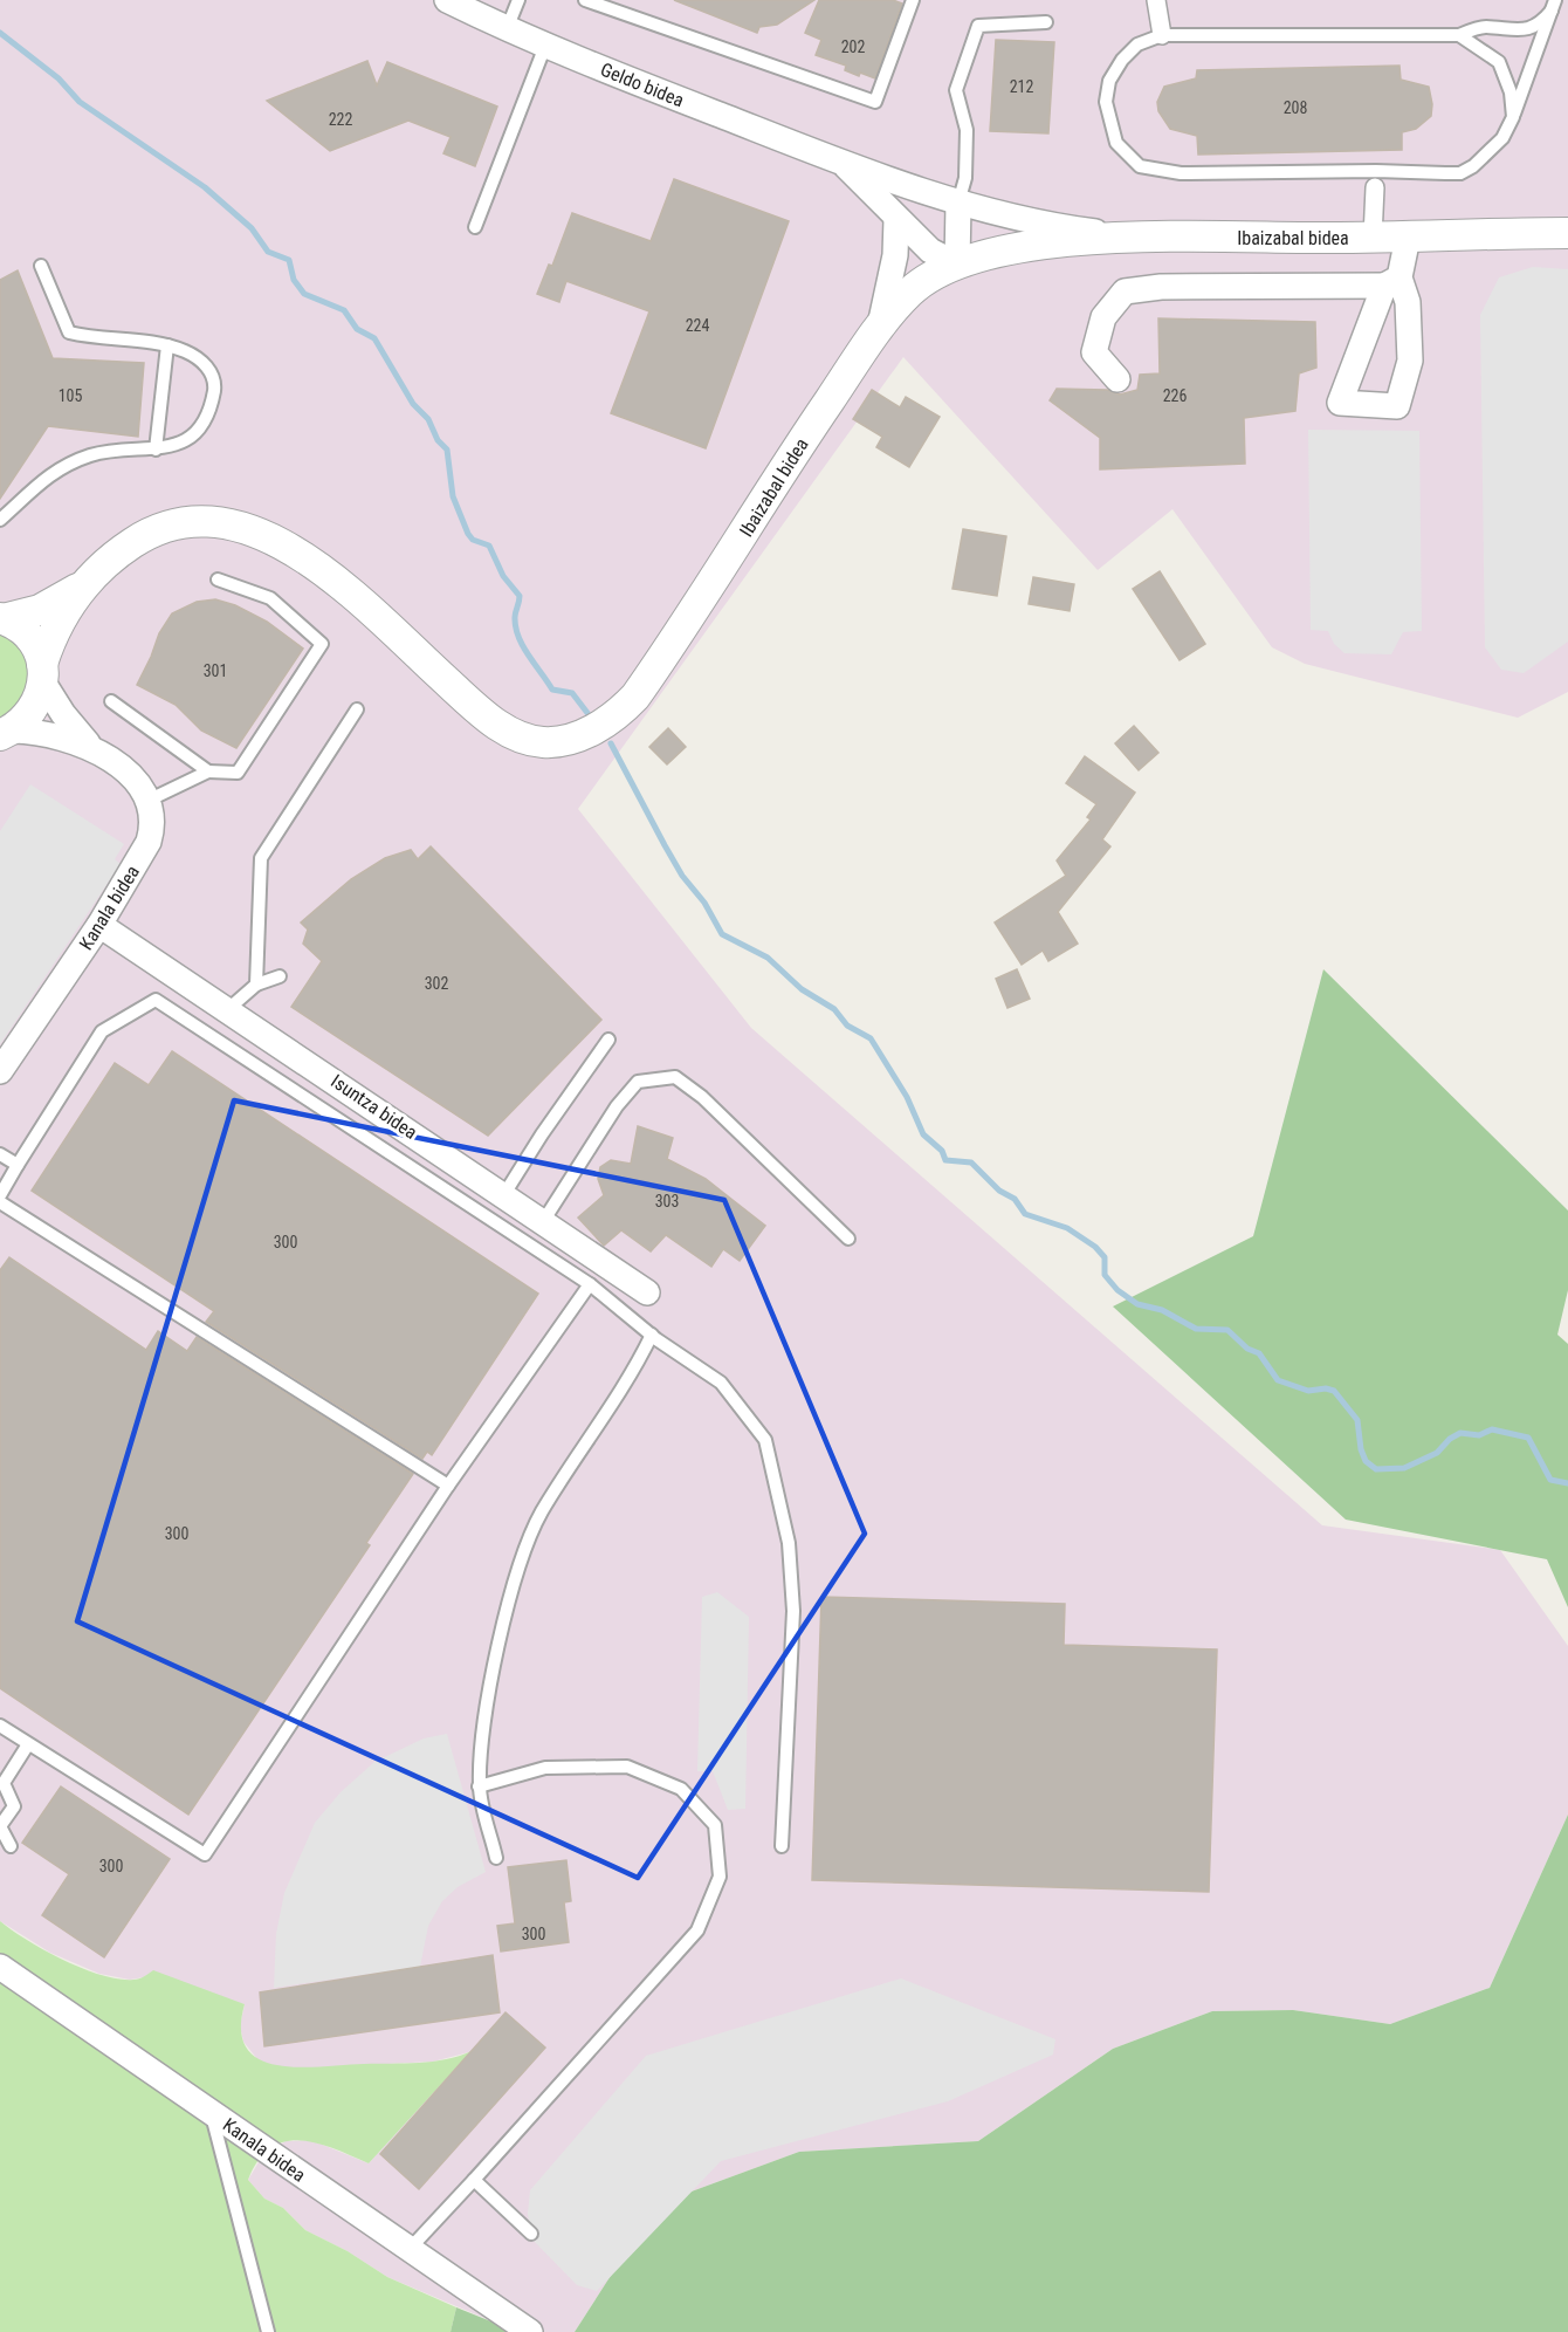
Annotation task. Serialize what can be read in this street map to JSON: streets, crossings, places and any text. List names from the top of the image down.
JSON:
{
  "streets": {
    "street": [
      "Geldo bidea",
      "Ibaizabal bidea",
      "Kanala bidea",
      "Isuntza bidea"
    ]
  },
  "crossings": [
    ["Geldo bidea", "Ibaizabal bidea"],
    ["Kanala bidea", "Isuntza bidea"]
  ],
  "house_numbers": [
    "202",
    "212",
    "208",
    "222",
    "224",
    "105",
    "226",
    "301",
    "302",
    "303",
    "300",
    "300",
    "300",
    "300"
  ]
}
